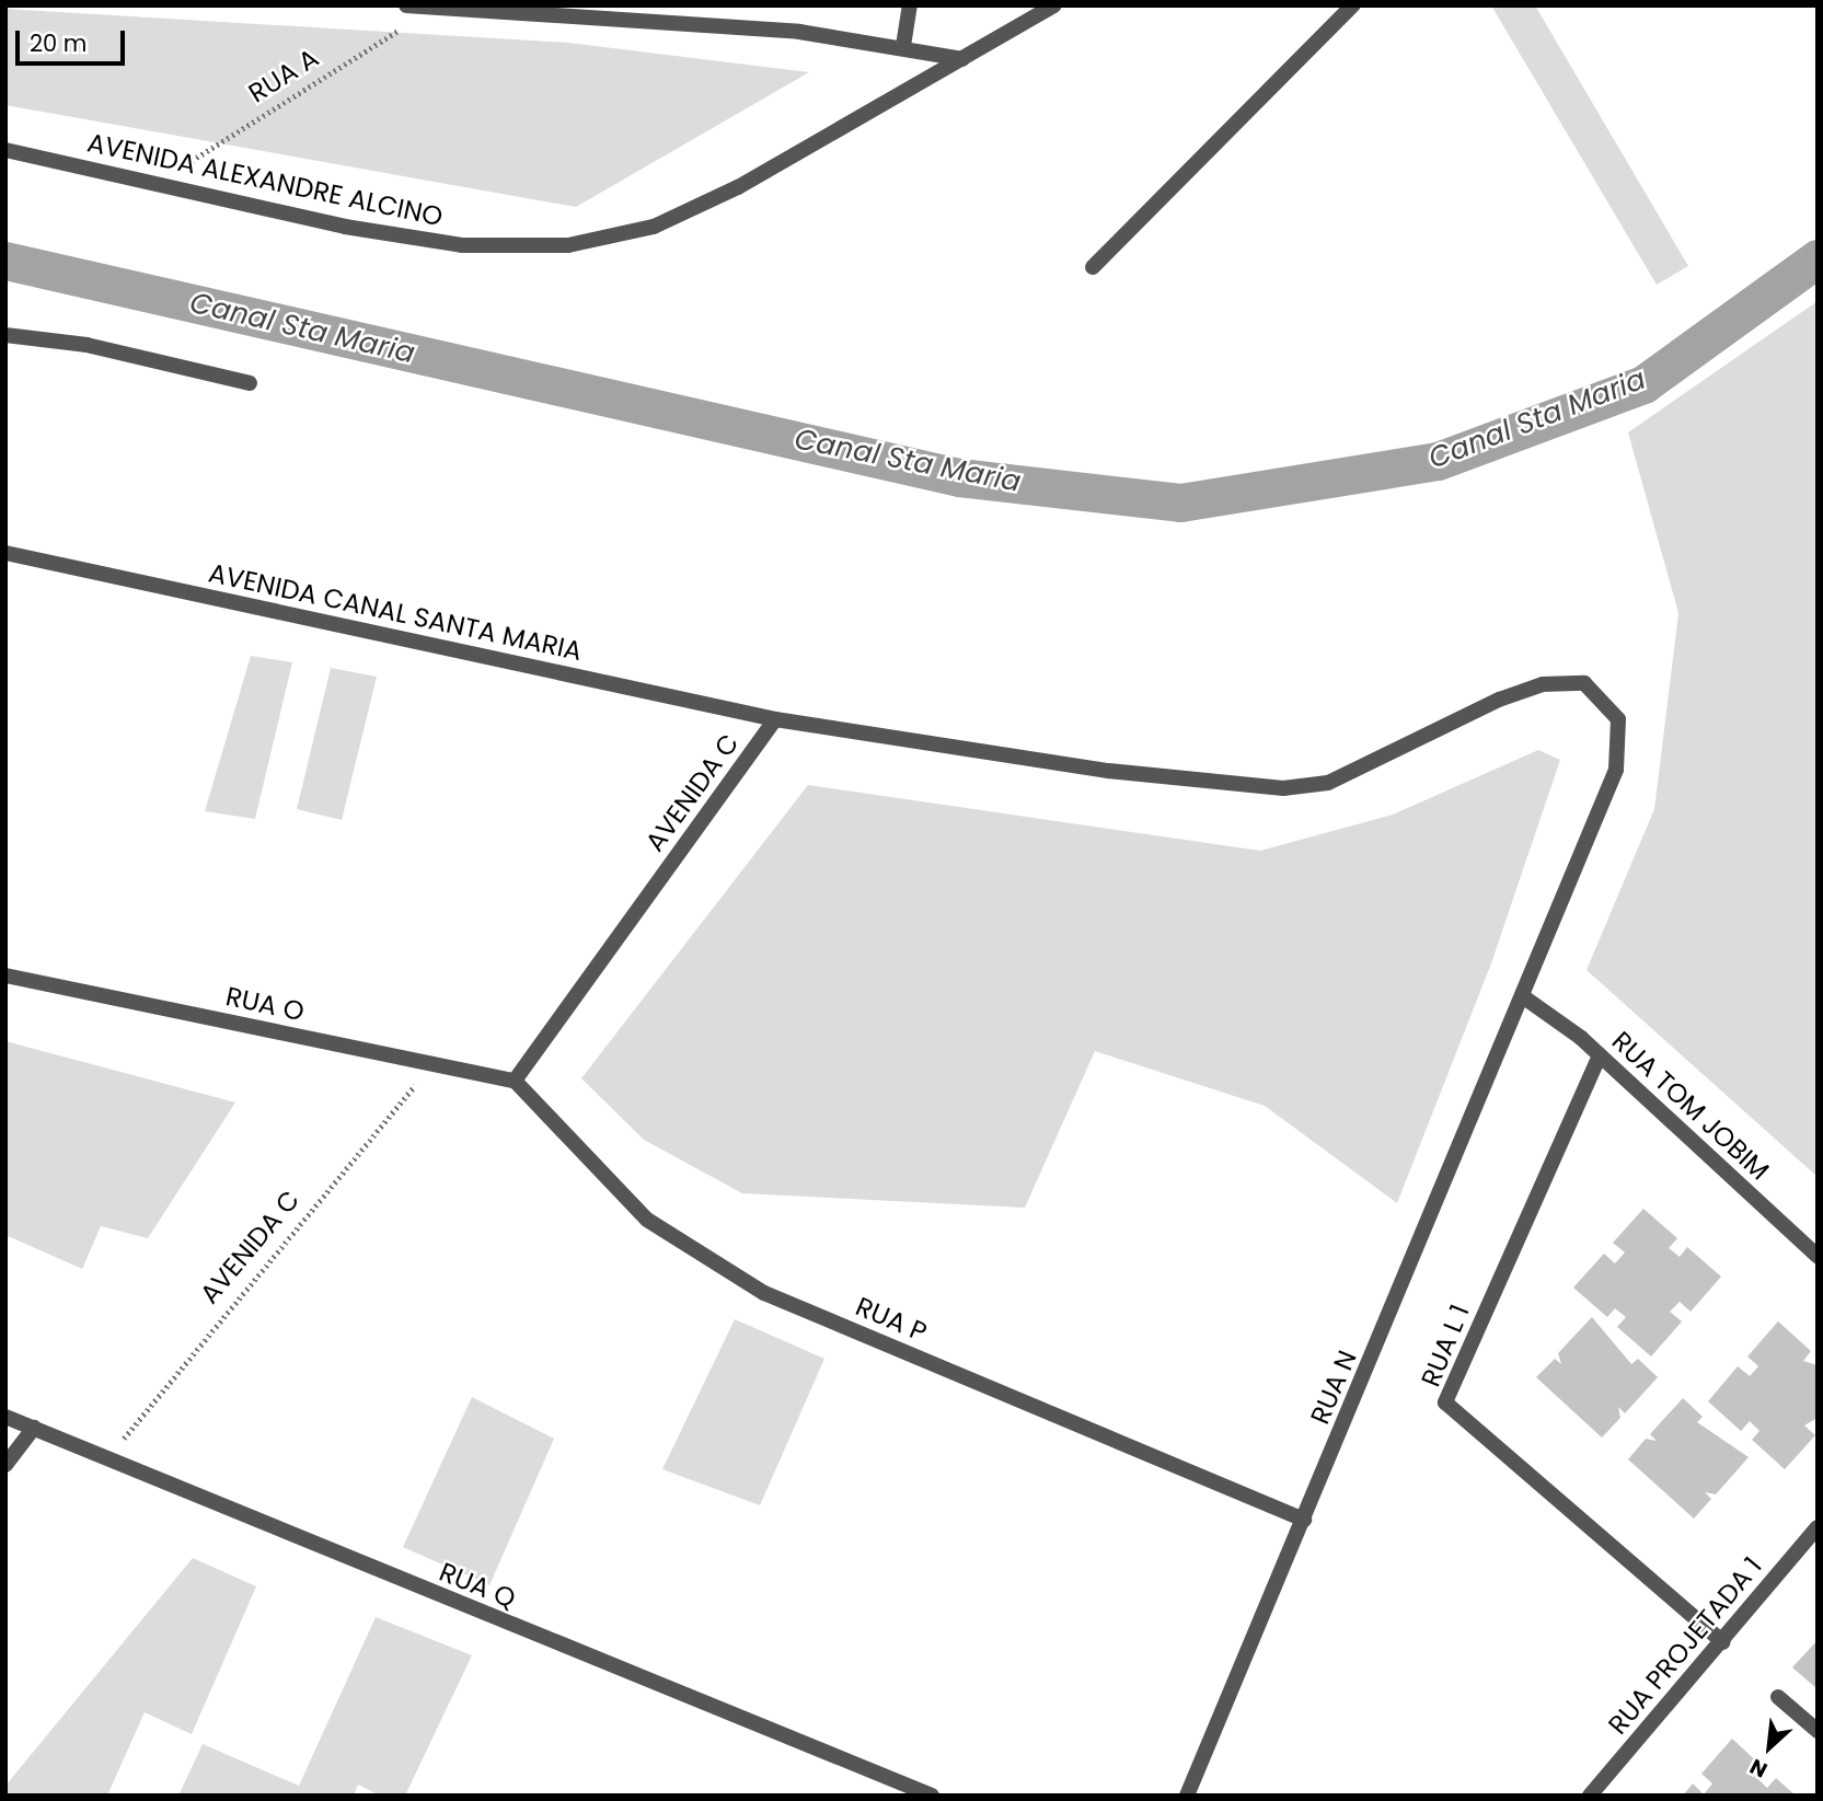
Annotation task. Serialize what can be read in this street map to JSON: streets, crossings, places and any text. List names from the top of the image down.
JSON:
{
  "streets": {
    "street": [
      "AVENIDA ALEXANDRE ALCINO",
      "AVENIDA CANAL SANTA MARIA",
      "AVENIDA C",
      "RUA O",
      "RUA TOM JOBIM",
      "RUA P",
      "RUA L 1",
      "RUA N",
      "RUA Q",
      "RUA PROJETADA 1"
    ],
    "path": ["RUA A"]
  },
  "crossings": [
    ["RUA A", "AVENIDA ALEXANDRE ALCINO"],
    ["AVENIDA CANAL SANTA MARIA", "AVENIDA C"],
    ["AVENIDA CANAL SANTA MARIA", "RUA TOM JOBIM"],
    ["AVENIDA CANAL SANTA MARIA", "RUA N"],
    ["AVENIDA C", "RUA O"],
    ["AVENIDA C", "RUA P"],
    ["AVENIDA C", "RUA Q"],
    ["RUA O", "RUA P"],
    ["RUA TOM JOBIM", "RUA L 1"],
    ["RUA TOM JOBIM", "RUA N"],
    ["RUA P", "RUA N"],
    ["RUA L 1", "RUA PROJETADA 1"]
  ],
  "water": ["Canal Sta Maria"],
  "scale_bar": "20 m",
  "north": "bottom left"
}
